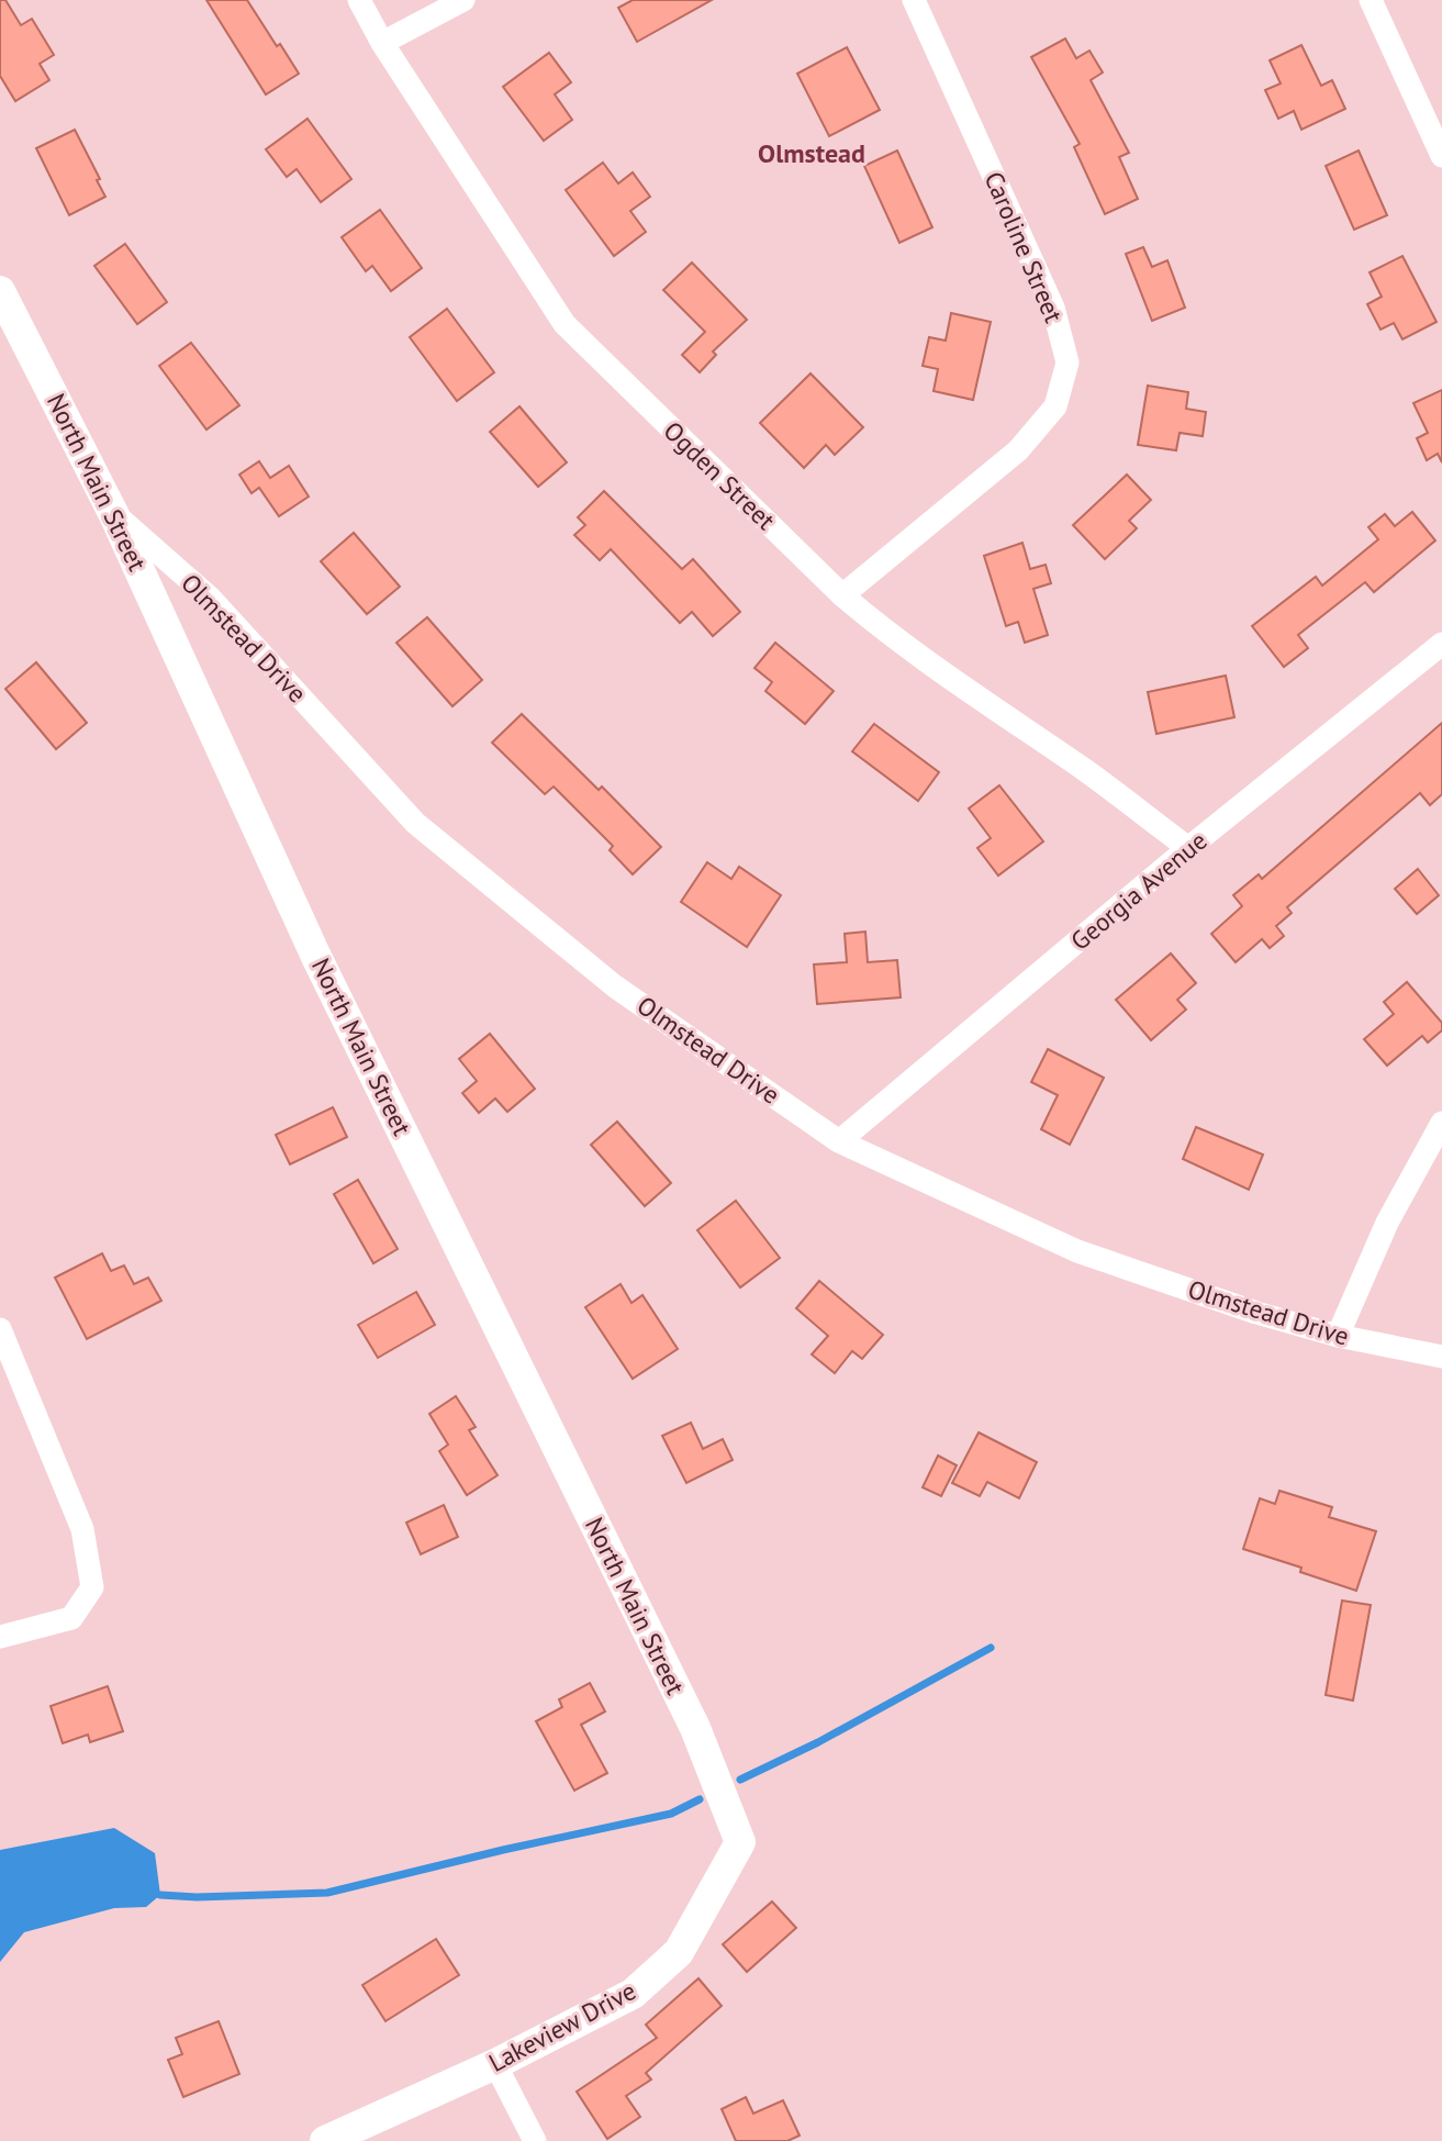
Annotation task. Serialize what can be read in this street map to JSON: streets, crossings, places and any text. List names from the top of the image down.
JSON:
{
  "streets": {
    "street": [
      "Caroline Street",
      "Ogden Street",
      "North Main Street",
      "Olmstead Drive",
      "Georgia Avenue",
      "Lakeview Drive"
    ]
  },
  "crossings": [
    ["Caroline Street", "Ogden Street"],
    ["Ogden Street", "Georgia Avenue"],
    ["North Main Street", "Olmstead Drive"],
    ["North Main Street", "Lakeview Drive"],
    ["Olmstead Drive", "Georgia Avenue"]
  ],
  "districts": ["Olmstead"]
}
